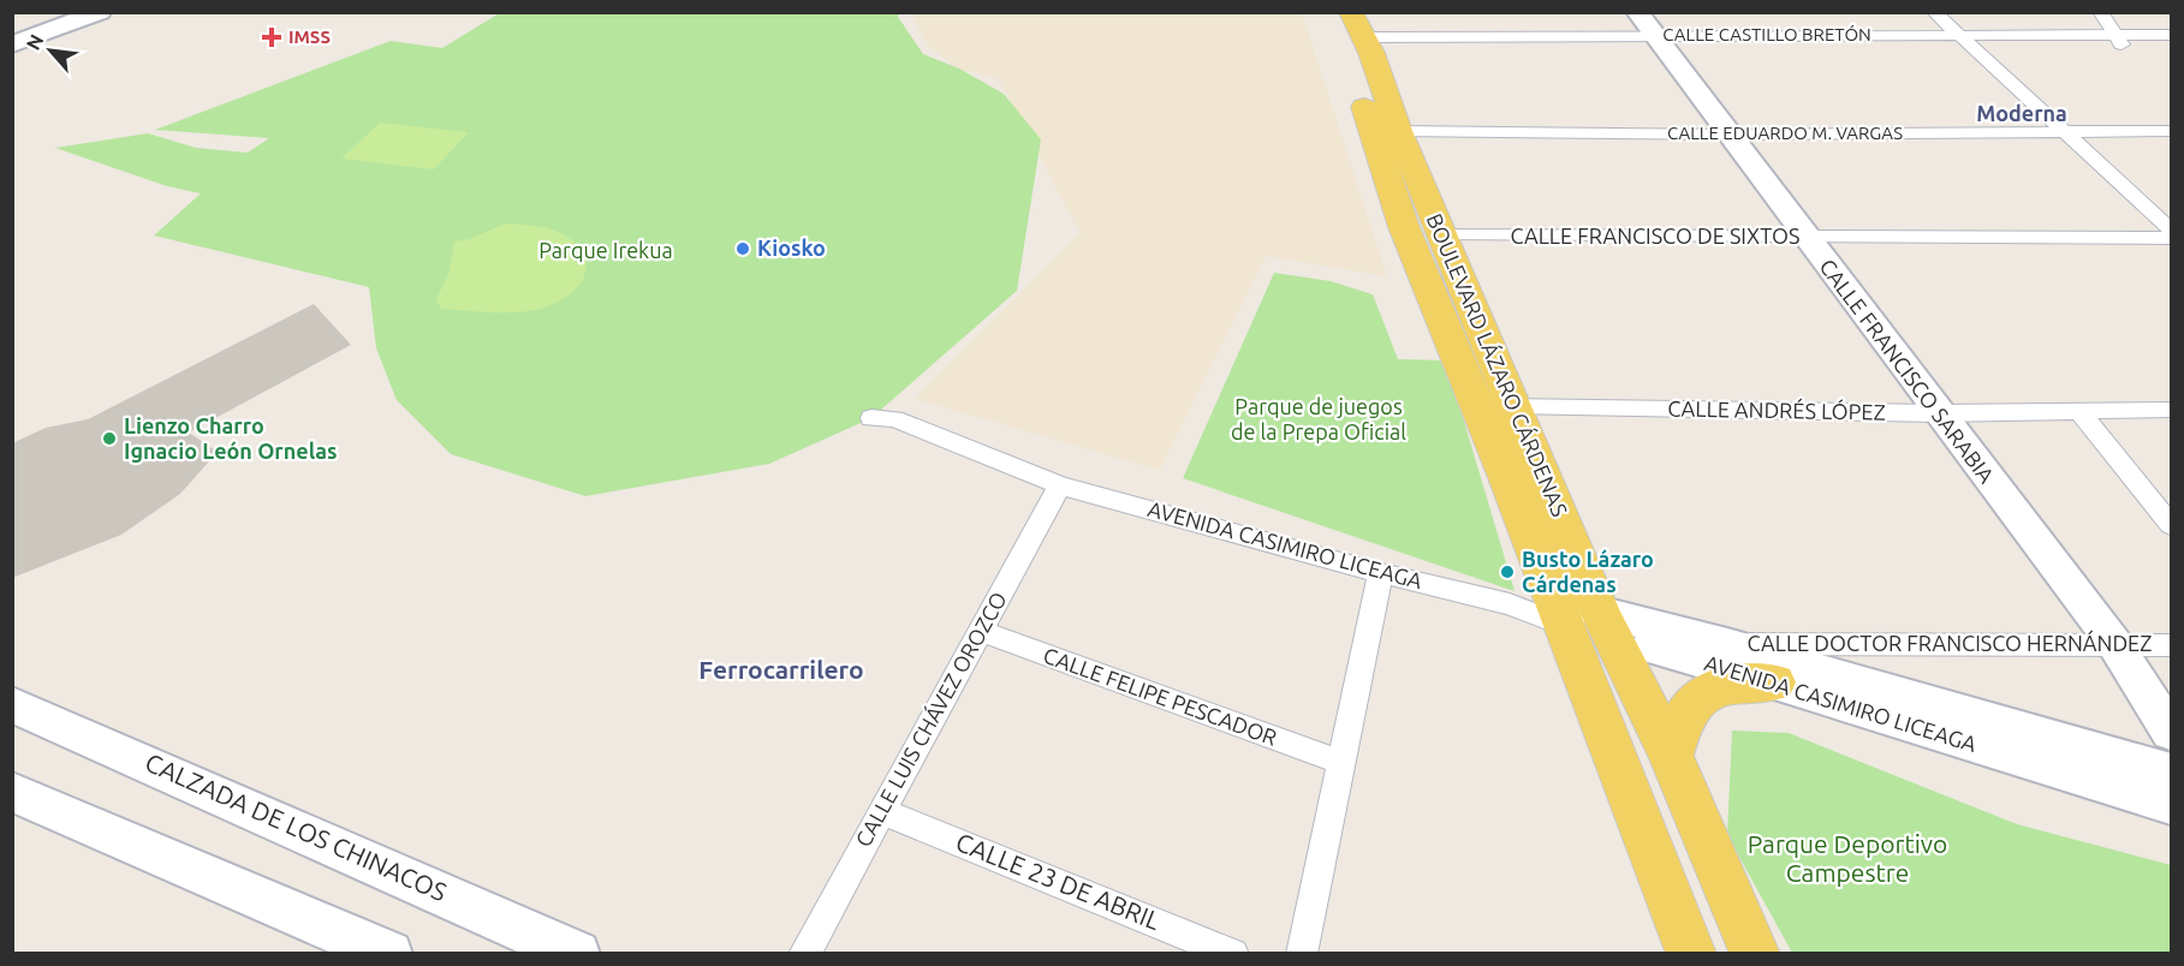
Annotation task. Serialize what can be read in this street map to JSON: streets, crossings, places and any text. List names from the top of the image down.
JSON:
{
  "streets": {
    "main road": [
      "BOULEVARD LÁZARO CÁRDENAS",
      "CALLE FRANCISCO SARABIA",
      "AVENIDA CASIMIRO LICEAGA",
      "CALZADA DE LOS CHINACOS"
    ],
    "street": [
      "CALLE CASTILLO BRETÓN",
      "CALLE EDUARDO M. VARGAS",
      "CALLE FRANCISCO DE SIXTOS",
      "CALLE ANDRÉS LÓPEZ",
      "CALLE DOCTOR FRANCISCO HERNÁNDEZ",
      "CALLE FELIPE PESCADOR",
      "CALLE LUIS CHÁVEZ OROZCO",
      "CALLE 23 DE ABRIL"
    ]
  },
  "crossings": [
    ["CALLE CASTILLO BRETÓN", "BOULEVARD LÁZARO CÁRDENAS"],
    ["CALLE CASTILLO BRETÓN", "CALLE FRANCISCO SARABIA"],
    ["CALLE EDUARDO M. VARGAS", "BOULEVARD LÁZARO CÁRDENAS"],
    ["CALLE EDUARDO M. VARGAS", "CALLE FRANCISCO SARABIA"],
    ["CALLE FRANCISCO DE SIXTOS", "BOULEVARD LÁZARO CÁRDENAS"],
    ["CALLE FRANCISCO DE SIXTOS", "CALLE FRANCISCO SARABIA"],
    ["BOULEVARD LÁZARO CÁRDENAS", "CALLE ANDRÉS LÓPEZ"],
    ["BOULEVARD LÁZARO CÁRDENAS", "AVENIDA CASIMIRO LICEAGA"],
    ["CALLE FRANCISCO SARABIA", "CALLE ANDRÉS LÓPEZ"],
    ["CALLE FRANCISCO SARABIA", "CALLE DOCTOR FRANCISCO HERNÁNDEZ"],
    ["AVENIDA CASIMIRO LICEAGA", "CALLE DOCTOR FRANCISCO HERNÁNDEZ"],
    ["AVENIDA CASIMIRO LICEAGA", "CALLE LUIS CHÁVEZ OROZCO"],
    ["CALLE FELIPE PESCADOR", "CALLE LUIS CHÁVEZ OROZCO"],
    ["CALLE LUIS CHÁVEZ OROZCO", "CALLE 23 DE ABRIL"]
  ],
  "districts": ["Moderna", "Ferrocarrilero"],
  "parks": ["Parque Irekua", "Parque de juegos de la Prepa Oficial", "Parque Deportivo Campestre"],
  "places": {
    "health": ["IMSS"],
    "other": ["Kiosko", "Lienzo Charro Ignacio León Ornelas", "Busto Lázaro Cárdenas"]
  },
  "north": "top left"
}
